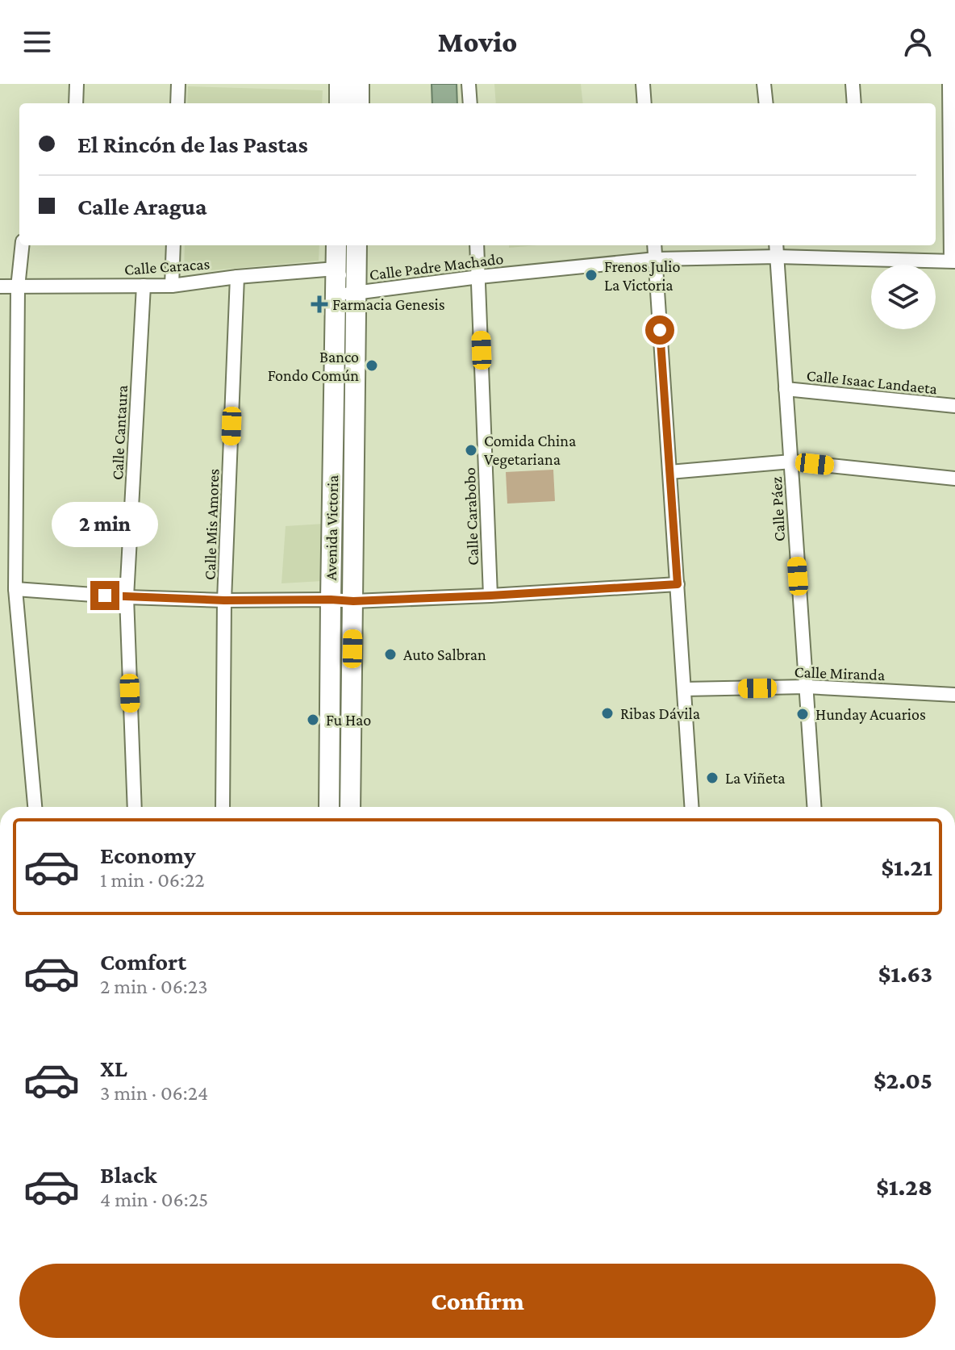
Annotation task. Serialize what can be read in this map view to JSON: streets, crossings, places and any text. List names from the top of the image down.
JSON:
{
  "streets": {
    "main road": ["Avenida Victoria"],
    "street": [
      "Calle Caracas",
      "Calle Padre Machado",
      "Calle Isaac Landaeta",
      "Calle Cantaura",
      "Calle Páez",
      "Calle Carabobo",
      "Calle Mis Amores",
      "Calle Miranda"
    ]
  },
  "crossings": [
    ["Calle Caracas", "Calle Cantaura"],
    ["Calle Caracas", "Calle Mis Amores"],
    ["Calle Caracas", "Avenida Victoria"],
    ["Calle Padre Machado", "Calle Páez"],
    ["Calle Padre Machado", "Calle Carabobo"],
    ["Calle Padre Machado", "Avenida Victoria"],
    ["Calle Isaac Landaeta", "Calle Páez"],
    ["Calle Páez", "Calle Miranda"]
  ],
  "places": {
    "other": [
      "Frenos Julio La Victoria",
      "Banco Fondo Común",
      "Comida China Vegetariana",
      "Auto Salbran",
      "Ribas Dávila",
      "Hunday Acuarios",
      "Fu Hao",
      "La Viñeta"
    ],
    "health": ["Farmacia Genesis"]
  },
  "page": {
    "header": "Movio",
    "banner": ["El Rincón de las Pastas", "Calle Aragua"],
    "bubble": "2 min",
    "list": [
      {
        "name": "Economy",
        "note": "1 min · 06:22",
        "value": "$1.21"
      },
      {
        "name": "Comfort",
        "note": "2 min · 06:23",
        "value": "$1.63"
      },
      {
        "name": "XL",
        "note": "3 min · 06:24",
        "value": "$2.05"
      },
      {
        "name": "Black",
        "note": "4 min · 06:25",
        "value": "$1.28"
      }
    ],
    "buttons": "Confirm"
  }
}
